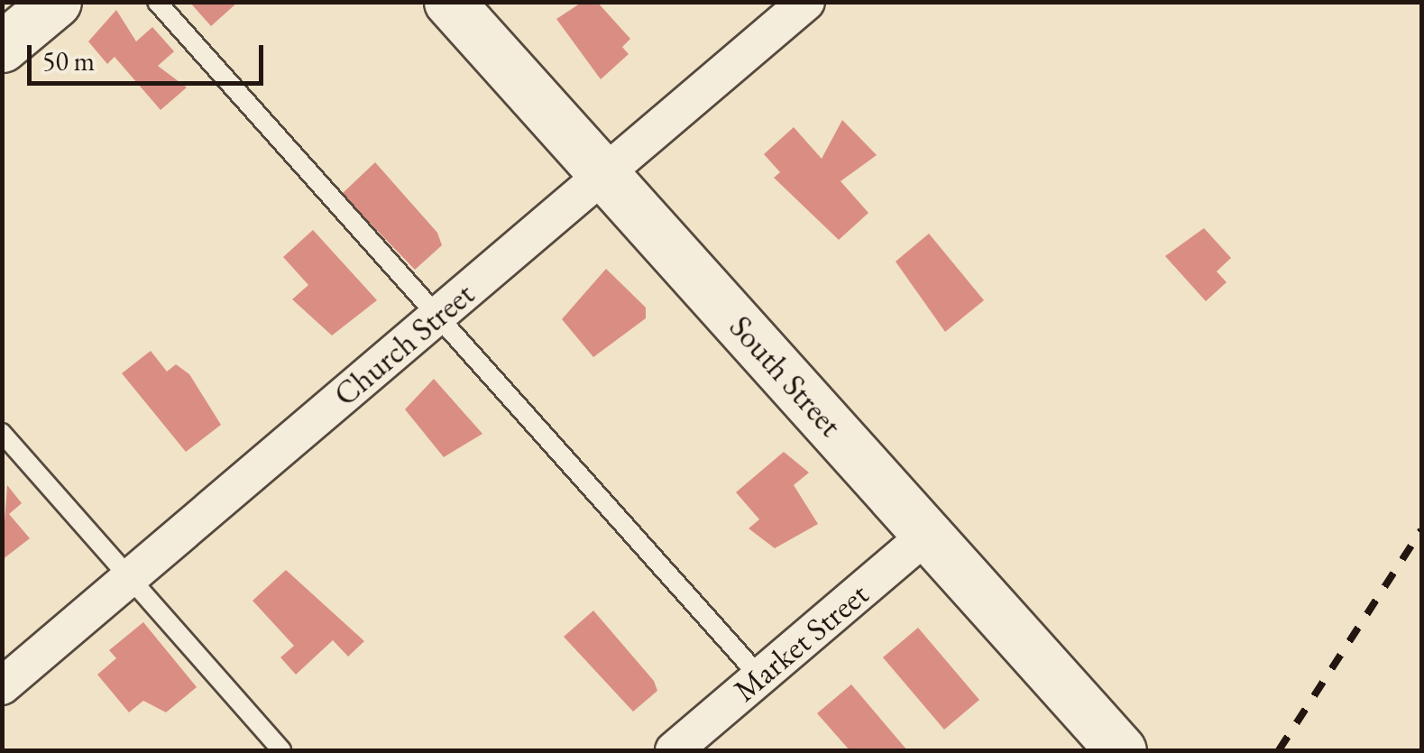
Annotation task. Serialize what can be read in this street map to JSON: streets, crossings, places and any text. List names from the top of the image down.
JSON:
{
  "streets": {
    "street": ["Church Street", "South Street", "Market Street"]
  },
  "crossings": [
    ["Church Street", "South Street"],
    ["South Street", "Market Street"]
  ],
  "scale_bar": "50 m"
}
